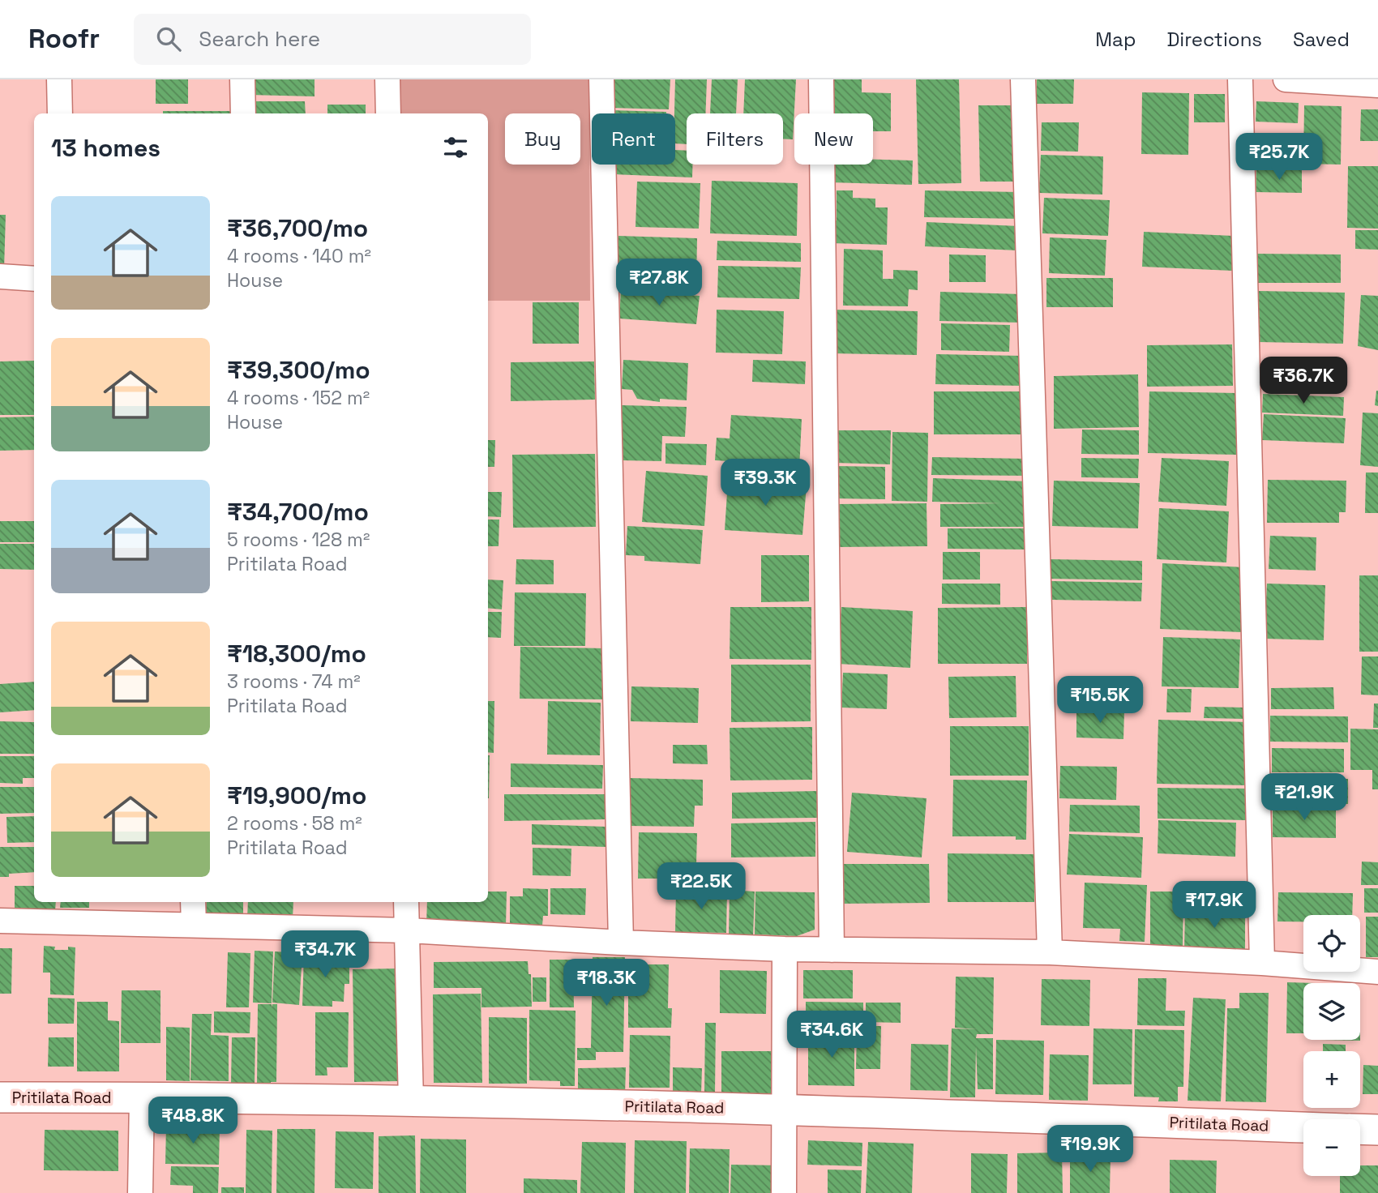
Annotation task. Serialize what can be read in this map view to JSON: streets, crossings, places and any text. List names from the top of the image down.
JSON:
{
  "streets": {
    "street": ["Pritilata Road"]
  },
  "page": {
    "header": "Roofr",
    "search": "Search here",
    "nav": ["Map", "Directions", "Saved"],
    "chip": [
      "Buy",
      "Rent",
      "Filters",
      "New"
    ],
    "heading": "13 homes",
    "price": [
      "₹25.7K",
      "₹27.8K",
      "₹36.7K",
      "₹39.3K",
      "₹15.5K",
      "₹21.9K",
      "₹22.5K",
      "₹17.9K",
      "₹34.7K",
      "₹18.3K",
      "₹34.6K",
      "₹48.8K",
      "₹19.9K"
    ],
    "list": [
      {
        "name": "₹36,700/mo",
        "note": "4 rooms · 140 m² · House"
      },
      {
        "name": "₹39,300/mo",
        "note": "4 rooms · 152 m² · House"
      },
      {
        "name": "₹34,700/mo",
        "note": "5 rooms · 128 m² · Pritilata Road"
      },
      {
        "name": "₹18,300/mo",
        "note": "3 rooms · 74 m² · Pritilata Road"
      },
      {
        "name": "₹19,900/mo",
        "note": "2 rooms · 58 m² · Pritilata Road"
      }
    ],
    "map_buttons": ["+", "−"]
  }
}
